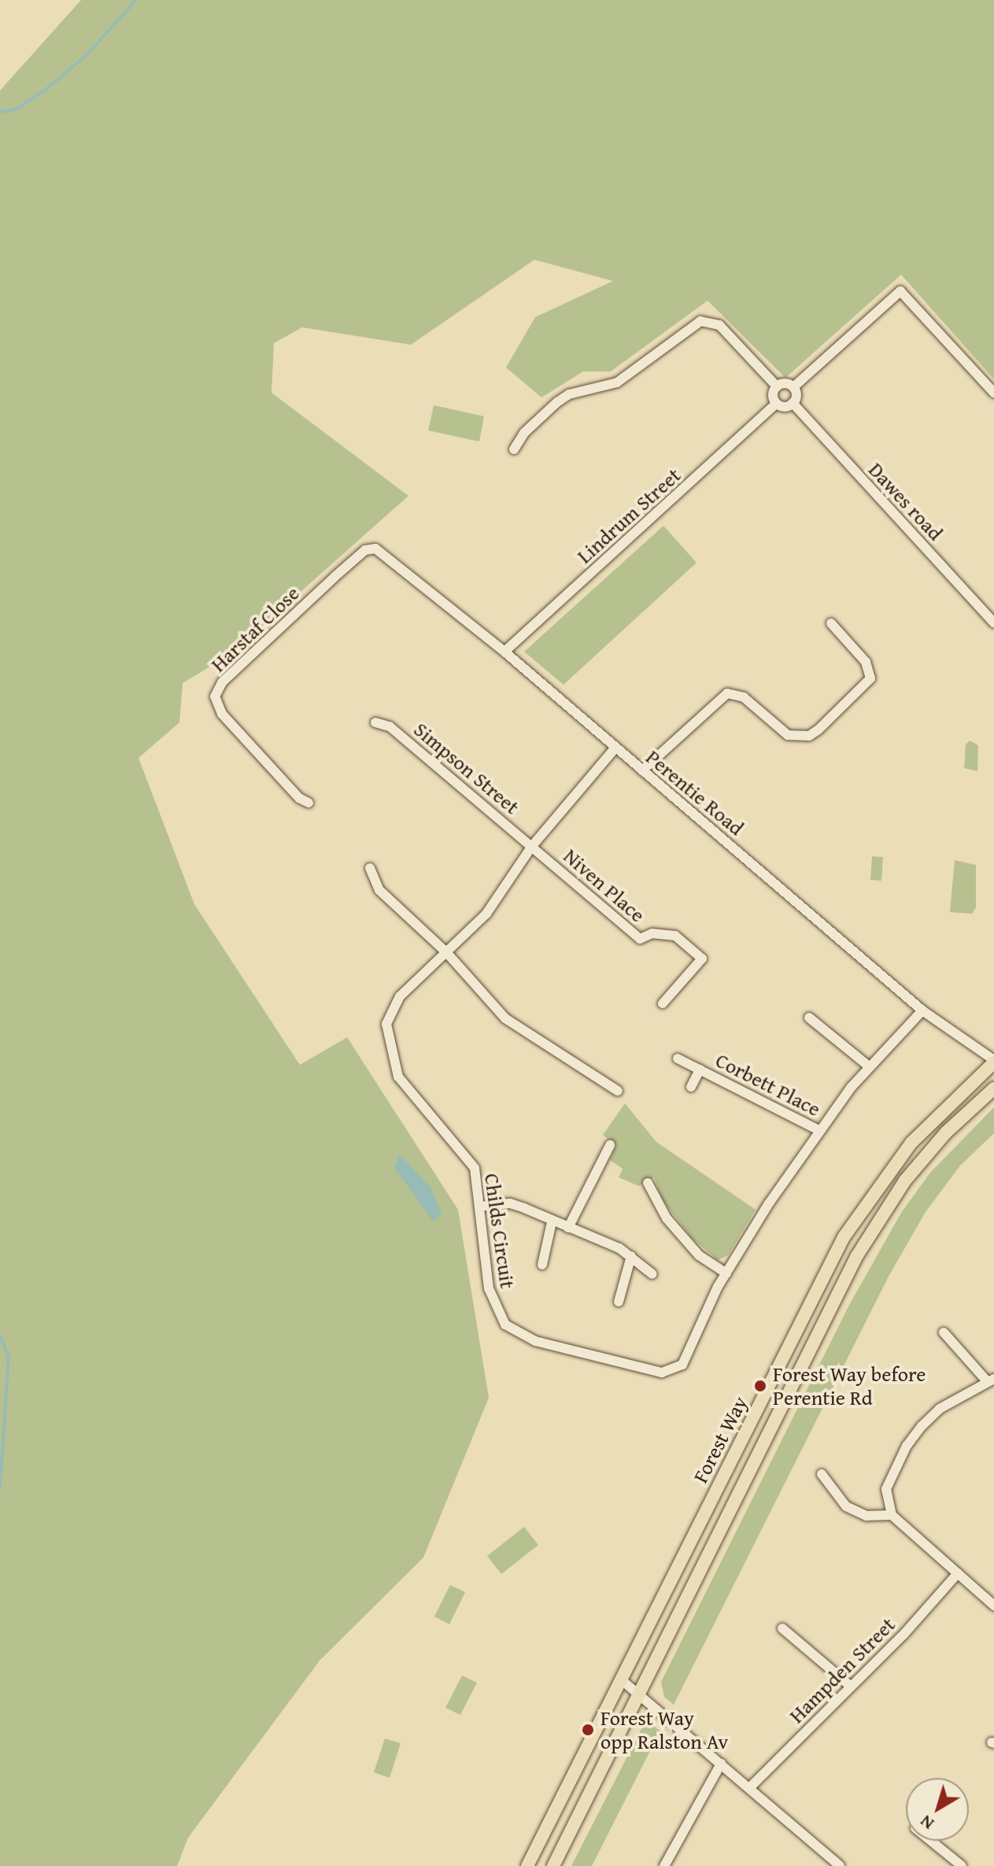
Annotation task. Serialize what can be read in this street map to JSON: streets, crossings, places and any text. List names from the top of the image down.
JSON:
{
  "streets": {
    "main road": ["Forest Way"],
    "street": [
      "Dawes road",
      "Lindrum Street",
      "Harstaf Close",
      "Simpson Street",
      "Perentie Road",
      "Niven Place",
      "Corbett Place",
      "Childs Circuit",
      "Hampden Street"
    ]
  },
  "crossings": [
    ["Dawes road", "Lindrum Street"],
    ["Lindrum Street", "Perentie Road"],
    ["Harstaf Close", "Perentie Road"],
    ["Simpson Street", "Niven Place"],
    ["Simpson Street", "Childs Circuit"],
    ["Perentie Road", "Childs Circuit"],
    ["Perentie Road", "Forest Way"],
    ["Niven Place", "Childs Circuit"],
    ["Corbett Place", "Childs Circuit"]
  ],
  "places": ["Forest Way before Perentie Rd", "Forest Way opp Ralston Av"],
  "north": "bottom left"
}
